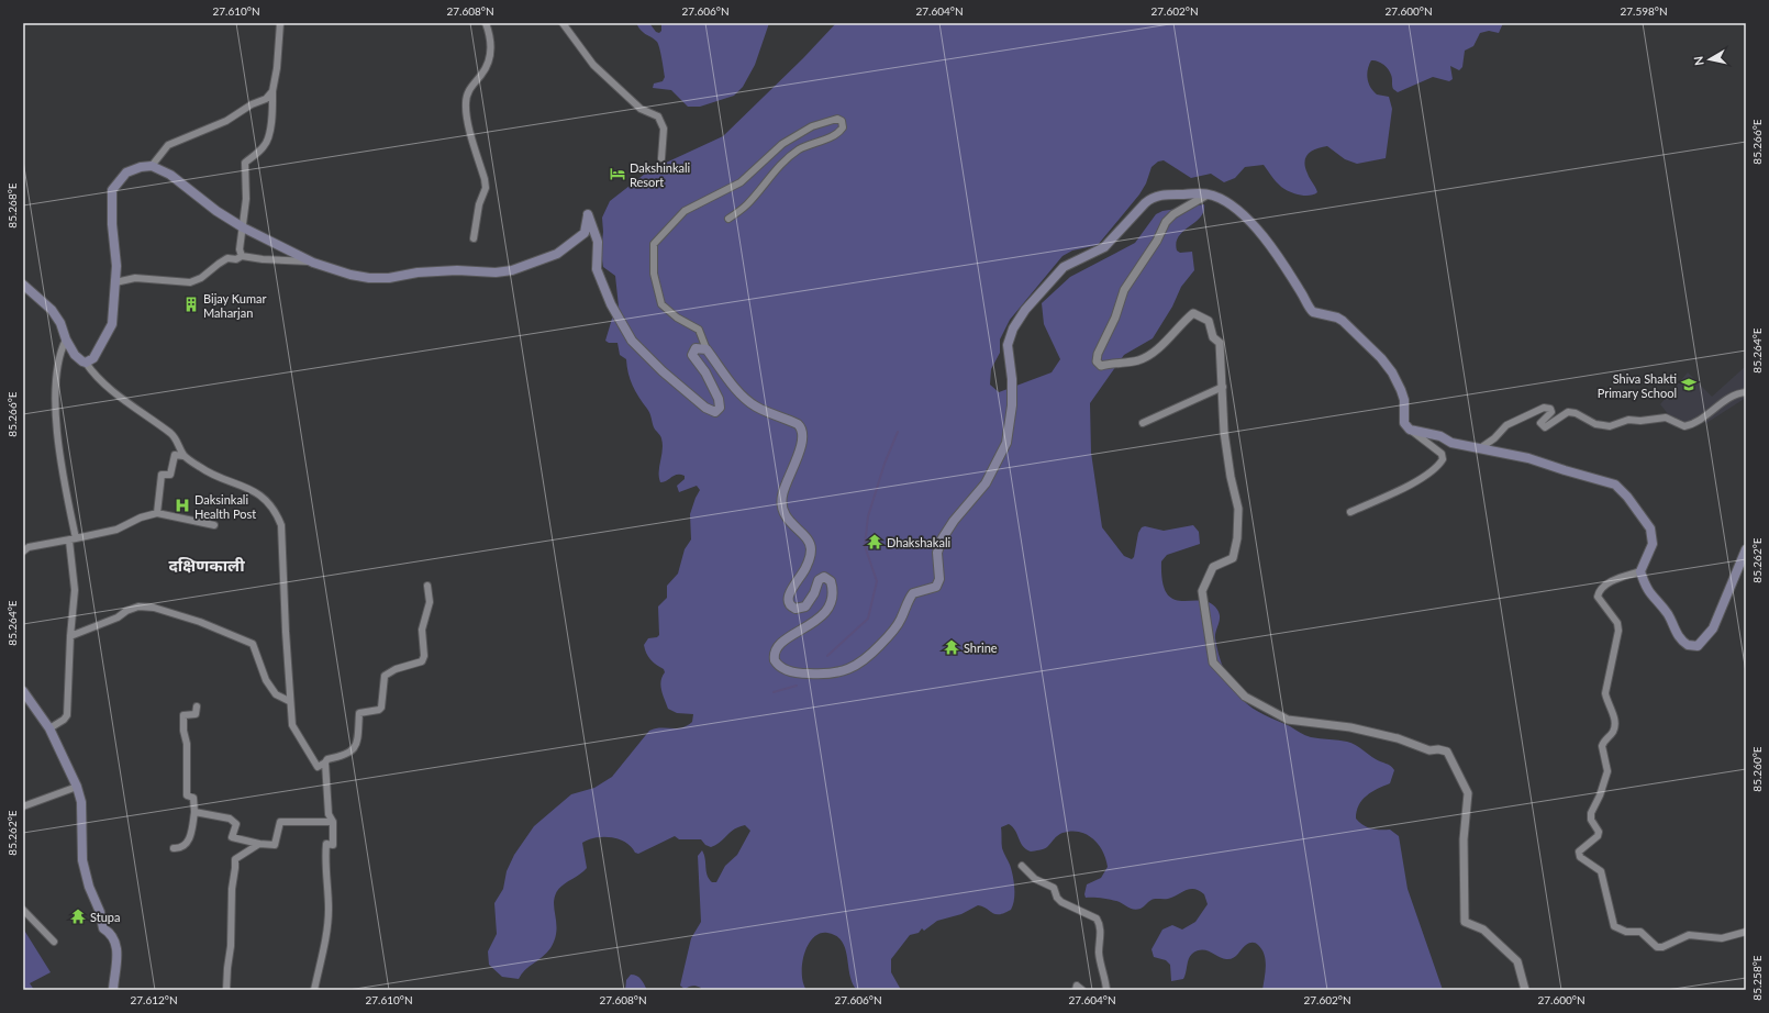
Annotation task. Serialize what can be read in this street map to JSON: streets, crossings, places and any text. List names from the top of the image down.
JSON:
{
  "districts": ["दक्षि‍णकाली"],
  "places": {
    "hotel": ["Dakshinkali Resort"],
    "building": ["Bijay Kumar Maharjan"],
    "school or university": ["Shiva Shakti Primary School"],
    "hospital": ["Daksinkali Health Post"],
    "temple": ["Dhakshakali", "Shrine", "Stupa"]
  },
  "north": "left",
  "coordinates": [
    "27.610°N",
    "27.608°N",
    "27.606°N",
    "27.604°N",
    "27.602°N",
    "27.600°N",
    "27.598°N",
    "85.266°E",
    "85.268°E",
    "85.264°E",
    "85.262°E",
    "85.260°E",
    "85.258°E",
    "27.612°N"
  ]
}
